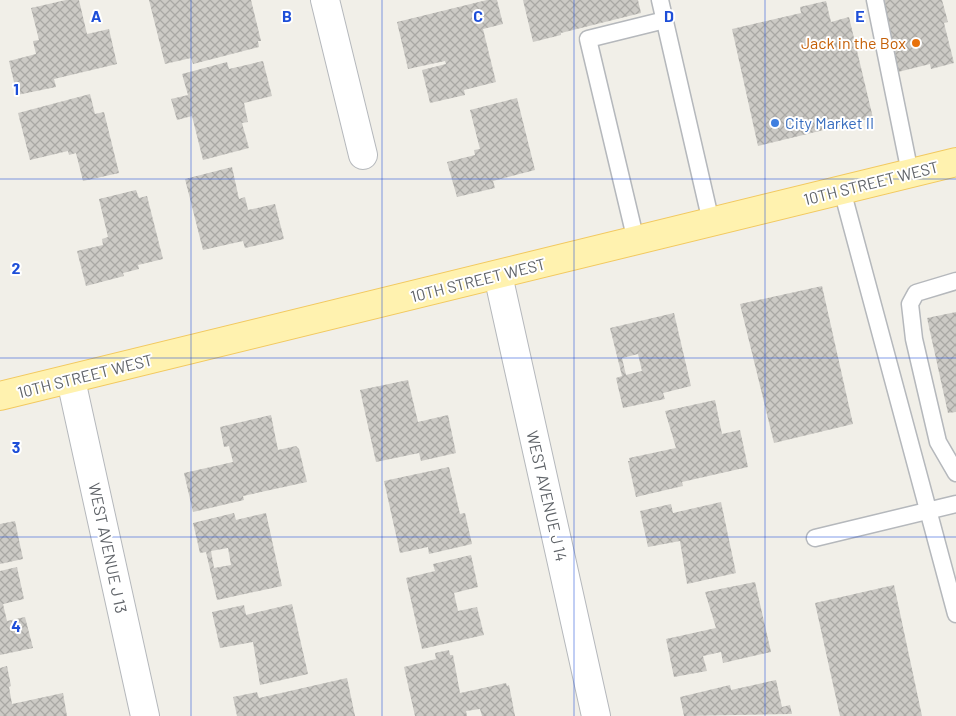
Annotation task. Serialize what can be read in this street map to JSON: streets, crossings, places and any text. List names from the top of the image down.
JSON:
{
  "streets": {
    "main road": ["10TH STREET WEST"],
    "street": ["WEST AVENUE J 14", "WEST AVENUE J 13"]
  },
  "crossings": [
    ["10TH STREET WEST", "WEST AVENUE J 14"],
    ["10TH STREET WEST", "WEST AVENUE J 13"]
  ],
  "places": ["Jack in the Box", "City Market II"],
  "grid": {
    "columns": [
      "A",
      "B",
      "C",
      "D",
      "E"
    ],
    "rows": [
      "1",
      "2",
      "3",
      "4"
    ]
  }
}
